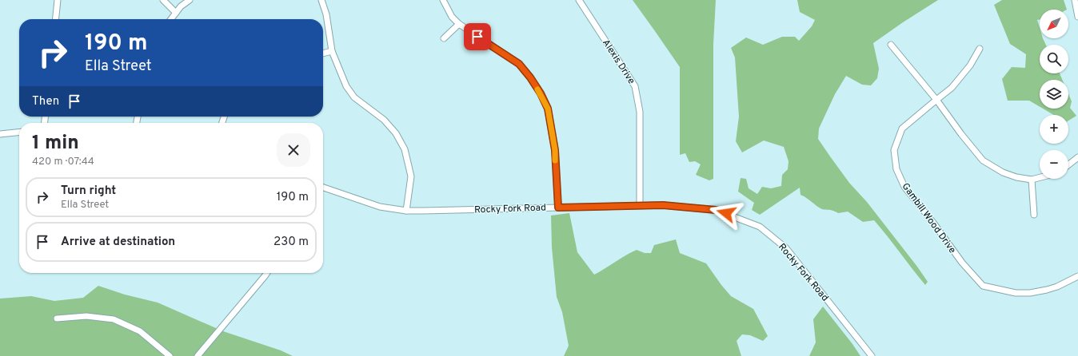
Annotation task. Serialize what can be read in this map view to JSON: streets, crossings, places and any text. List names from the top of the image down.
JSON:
{
  "streets": {
    "street": ["Alexis Drive", "Rocky Fork Road", "Gambill Wood Drive"]
  },
  "crossings": [
    ["Alexis Drive", "Rocky Fork Road"]
  ],
  "north": "bottom left",
  "page": {
    "map_buttons": ["+", "−"],
    "turn": ["190 m", "Ella Street"],
    "then": "Then",
    "heading": ["1 min", "420 m · 07:44"],
    "list": [
      {
        "name": "Turn right",
        "note": "Ella Street",
        "value": "190 m"
      },
      {
        "name": "Arrive at destination",
        "value": "230 m"
      }
    ]
  }
}
